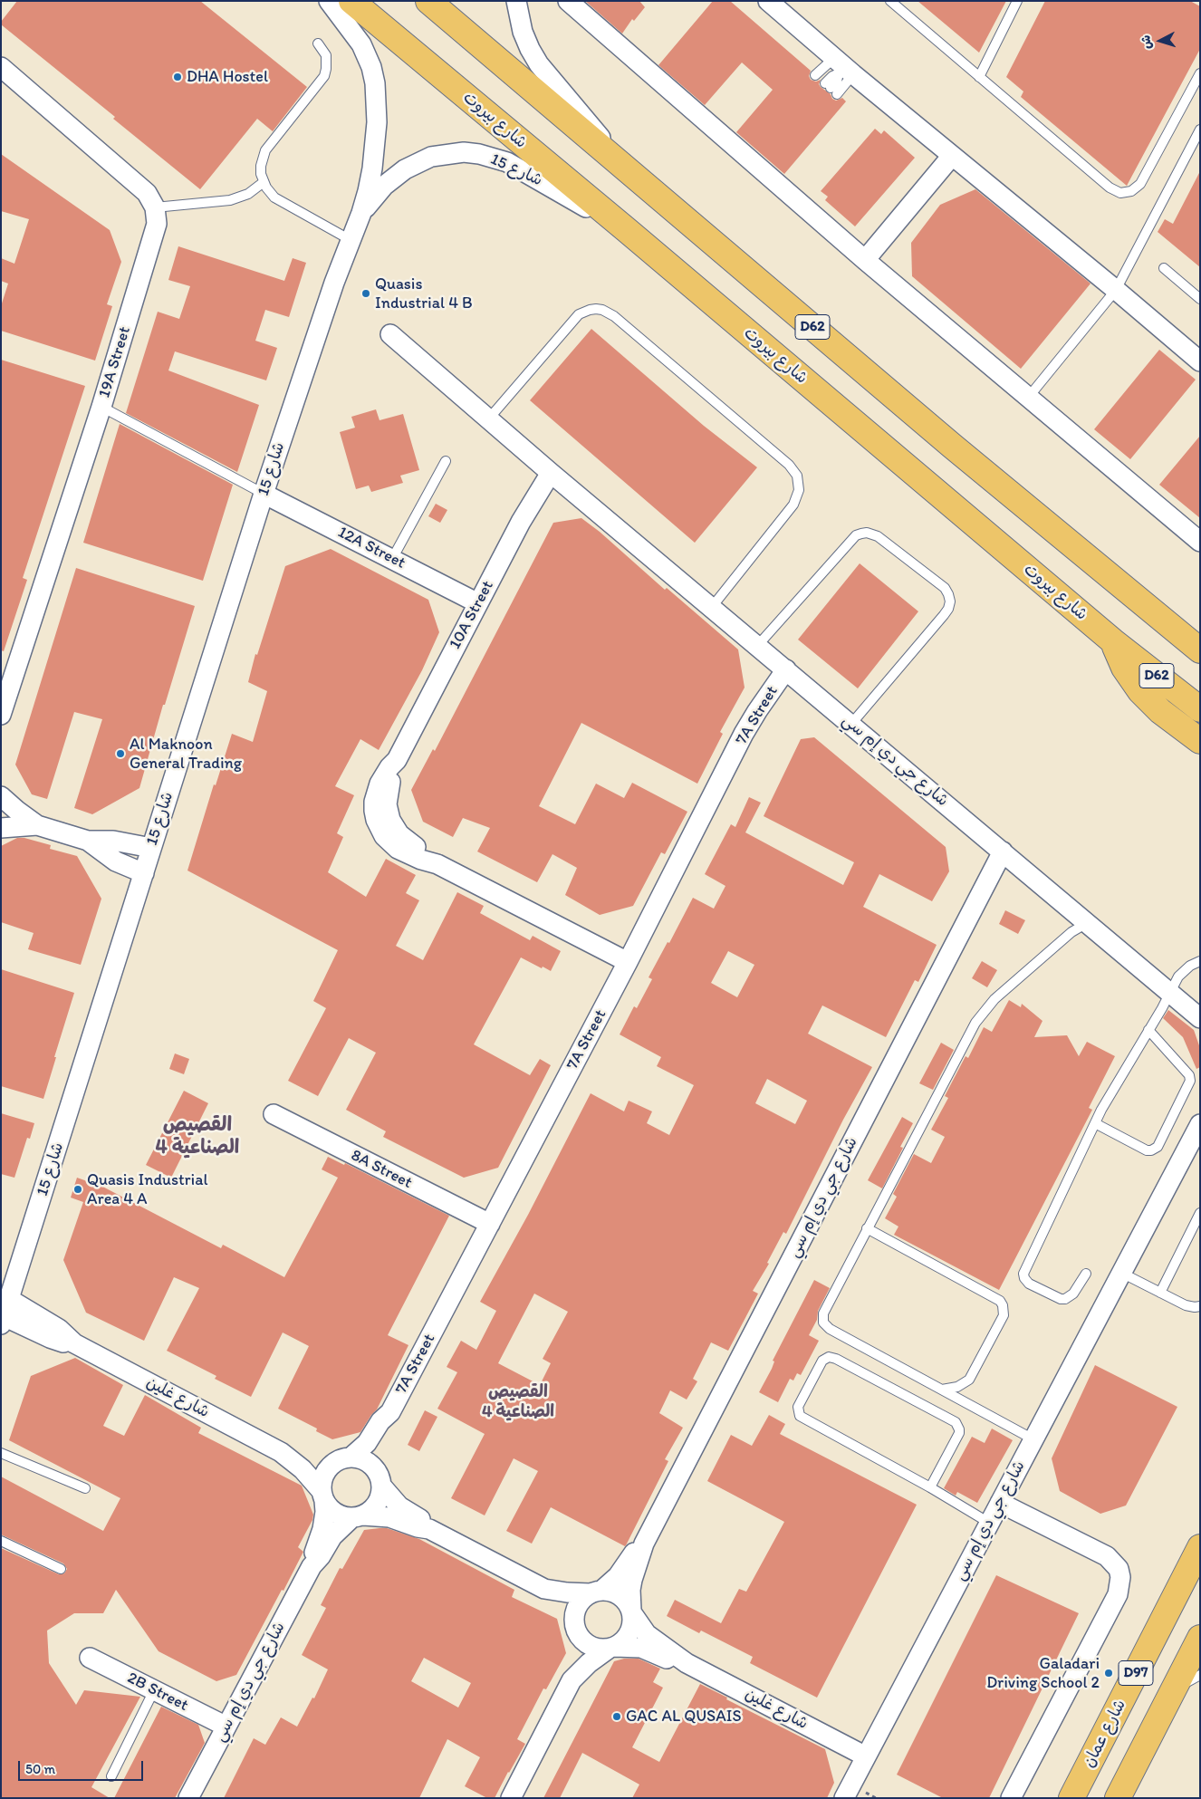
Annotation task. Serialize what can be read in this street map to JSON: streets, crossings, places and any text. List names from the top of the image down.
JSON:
{
  "streets": {
    "main road": [
      "شارع بيروت",
      "D62",
      "D97",
      "شارع عمان"
    ],
    "street": [
      "شارع 15",
      "19A Street",
      "12A Street",
      "10A Street",
      "7A Street",
      "شارع جي دي إم سي",
      "8A Street",
      "شارع غلين",
      "2B Street"
    ]
  },
  "crossings": [
    ["شارع بيروت", "شارع 15"],
    ["شارع 15", "12A Street"],
    ["شارع 15", "شارع غلين"],
    ["12A Street", "10A Street"],
    ["10A Street", "7A Street"],
    ["10A Street", "شارع جي دي إم سي"],
    ["7A Street", "شارع جي دي إم سي"],
    ["7A Street", "8A Street"],
    ["شارع جي دي إم سي", "شارع غلين"],
    ["شارع جي دي إم سي", "2B Street"]
  ],
  "districts": ["القصيص الصناعية 4", "القصيص الصناعية 4"],
  "places": [
    "DHA Hostel",
    "Quasis Industrial 4 B",
    "Al Maknoon General Trading",
    "Quasis Industrial Area 4 A",
    "Galadari Driving School 2",
    "GAC AL QUSAIS"
  ],
  "scale_bar": "50 m",
  "north": "left"
}
